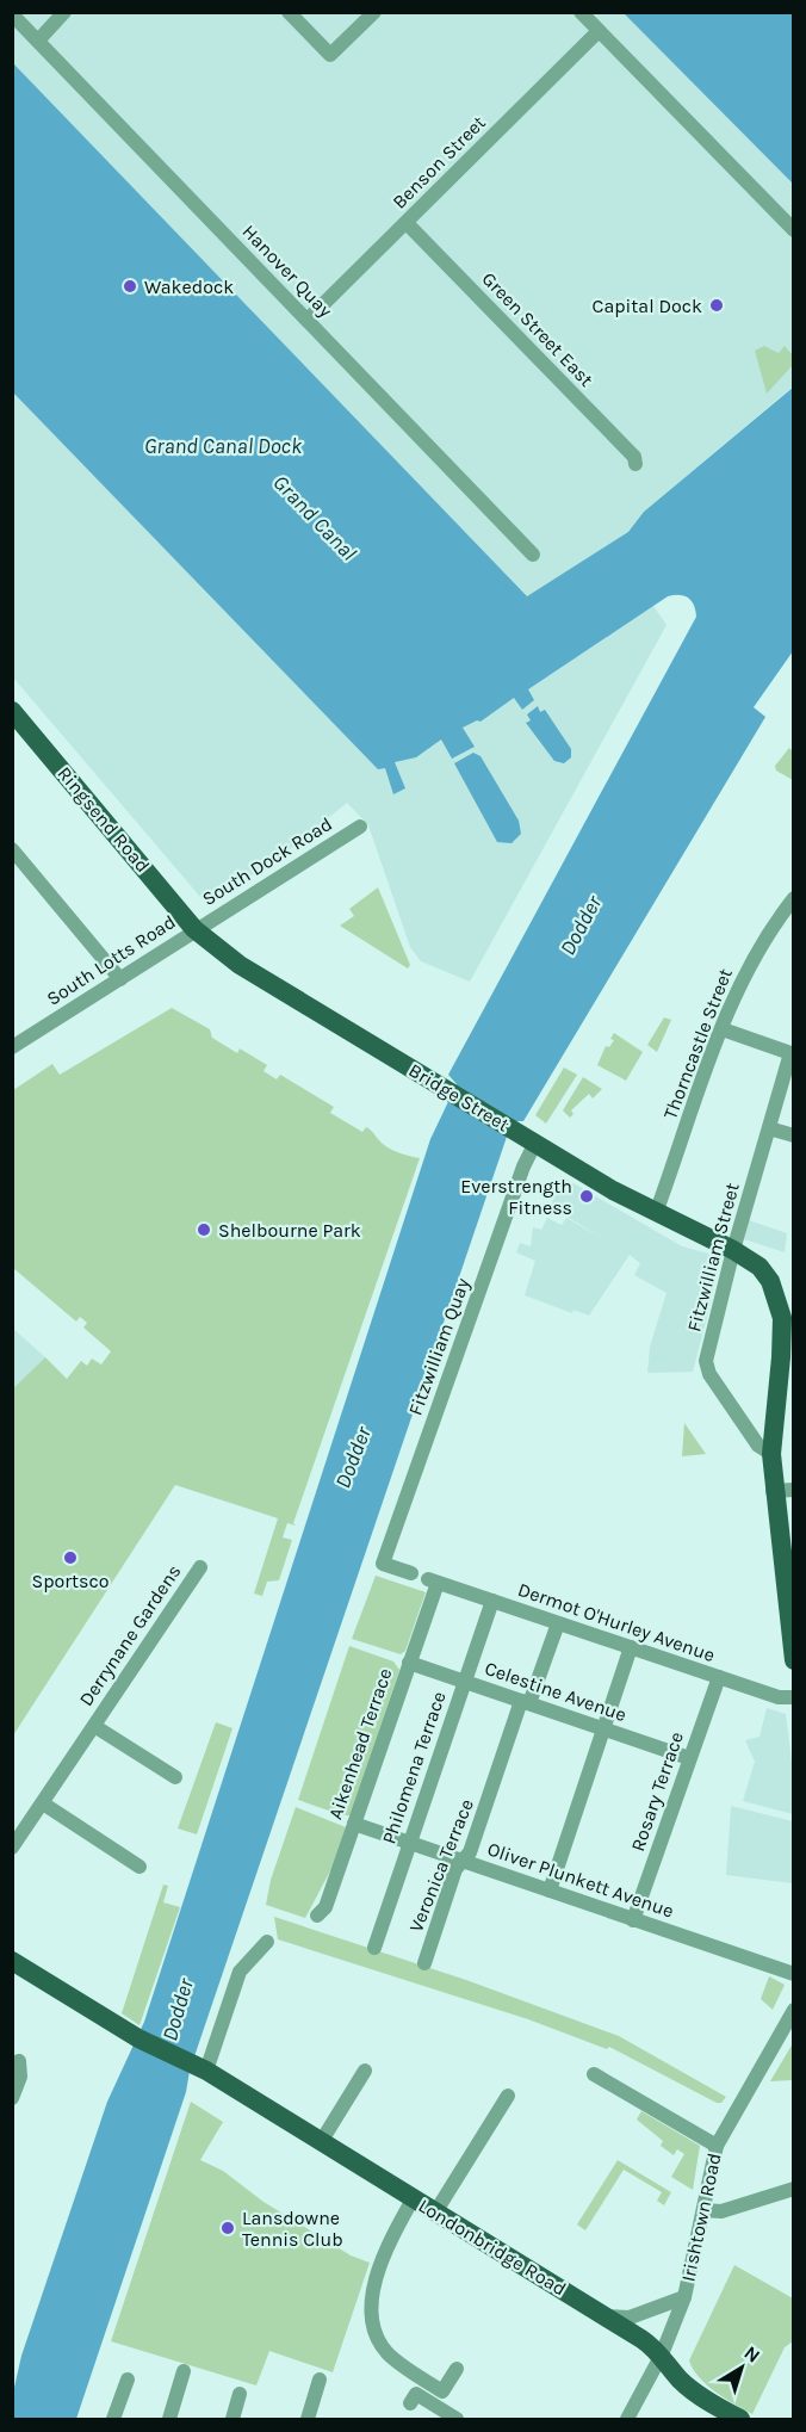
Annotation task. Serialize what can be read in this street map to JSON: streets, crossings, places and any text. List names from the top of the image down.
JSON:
{
  "streets": {
    "main road": ["Ringsend Road", "Bridge Street", "Londonbridge Road"],
    "street": [
      "Benson Street",
      "Hanover Quay",
      "Green Street East",
      "South Dock Road",
      "South Lotts Road",
      "Thorncastle Street",
      "Fitzwilliam Street",
      "Fitzwilliam Quay",
      "Dermot O'Hurley Avenue",
      "Derrynane Gardens",
      "Celestine Avenue",
      "Aikenhead Terrace",
      "Philomena Terrace",
      "Rosary Terrace",
      "Veronica Terrace",
      "Oliver Plunkett Avenue",
      "Irishtown Road"
    ]
  },
  "crossings": [
    ["Benson Street", "Hanover Quay"],
    ["Benson Street", "Green Street East"],
    ["Ringsend Road", "South Dock Road"],
    ["Ringsend Road", "South Lotts Road"],
    ["Ringsend Road", "Bridge Street"],
    ["South Dock Road", "South Lotts Road"],
    ["South Dock Road", "Bridge Street"],
    ["South Lotts Road", "Bridge Street"],
    ["Thorncastle Street", "Bridge Street"],
    ["Bridge Street", "Fitzwilliam Street"],
    ["Bridge Street", "Fitzwilliam Quay"],
    ["Dermot O'Hurley Avenue", "Aikenhead Terrace"],
    ["Dermot O'Hurley Avenue", "Philomena Terrace"],
    ["Dermot O'Hurley Avenue", "Rosary Terrace"],
    ["Dermot O'Hurley Avenue", "Veronica Terrace"],
    ["Celestine Avenue", "Aikenhead Terrace"],
    ["Celestine Avenue", "Philomena Terrace"],
    ["Celestine Avenue", "Rosary Terrace"],
    ["Celestine Avenue", "Veronica Terrace"],
    ["Aikenhead Terrace", "Oliver Plunkett Avenue"],
    ["Philomena Terrace", "Oliver Plunkett Avenue"],
    ["Rosary Terrace", "Oliver Plunkett Avenue"],
    ["Veronica Terrace", "Oliver Plunkett Avenue"],
    ["Irishtown Road", "Londonbridge Road"]
  ],
  "water": ["Grand Canal Dock", "Grand Canal", "Dodder"],
  "places": [
    "Wakedock",
    "Capital Dock",
    "Everstrength Fitness",
    "Shelbourne Park",
    "Sportsco",
    "Lansdowne Tennis Club"
  ],
  "north": "top right"
}
